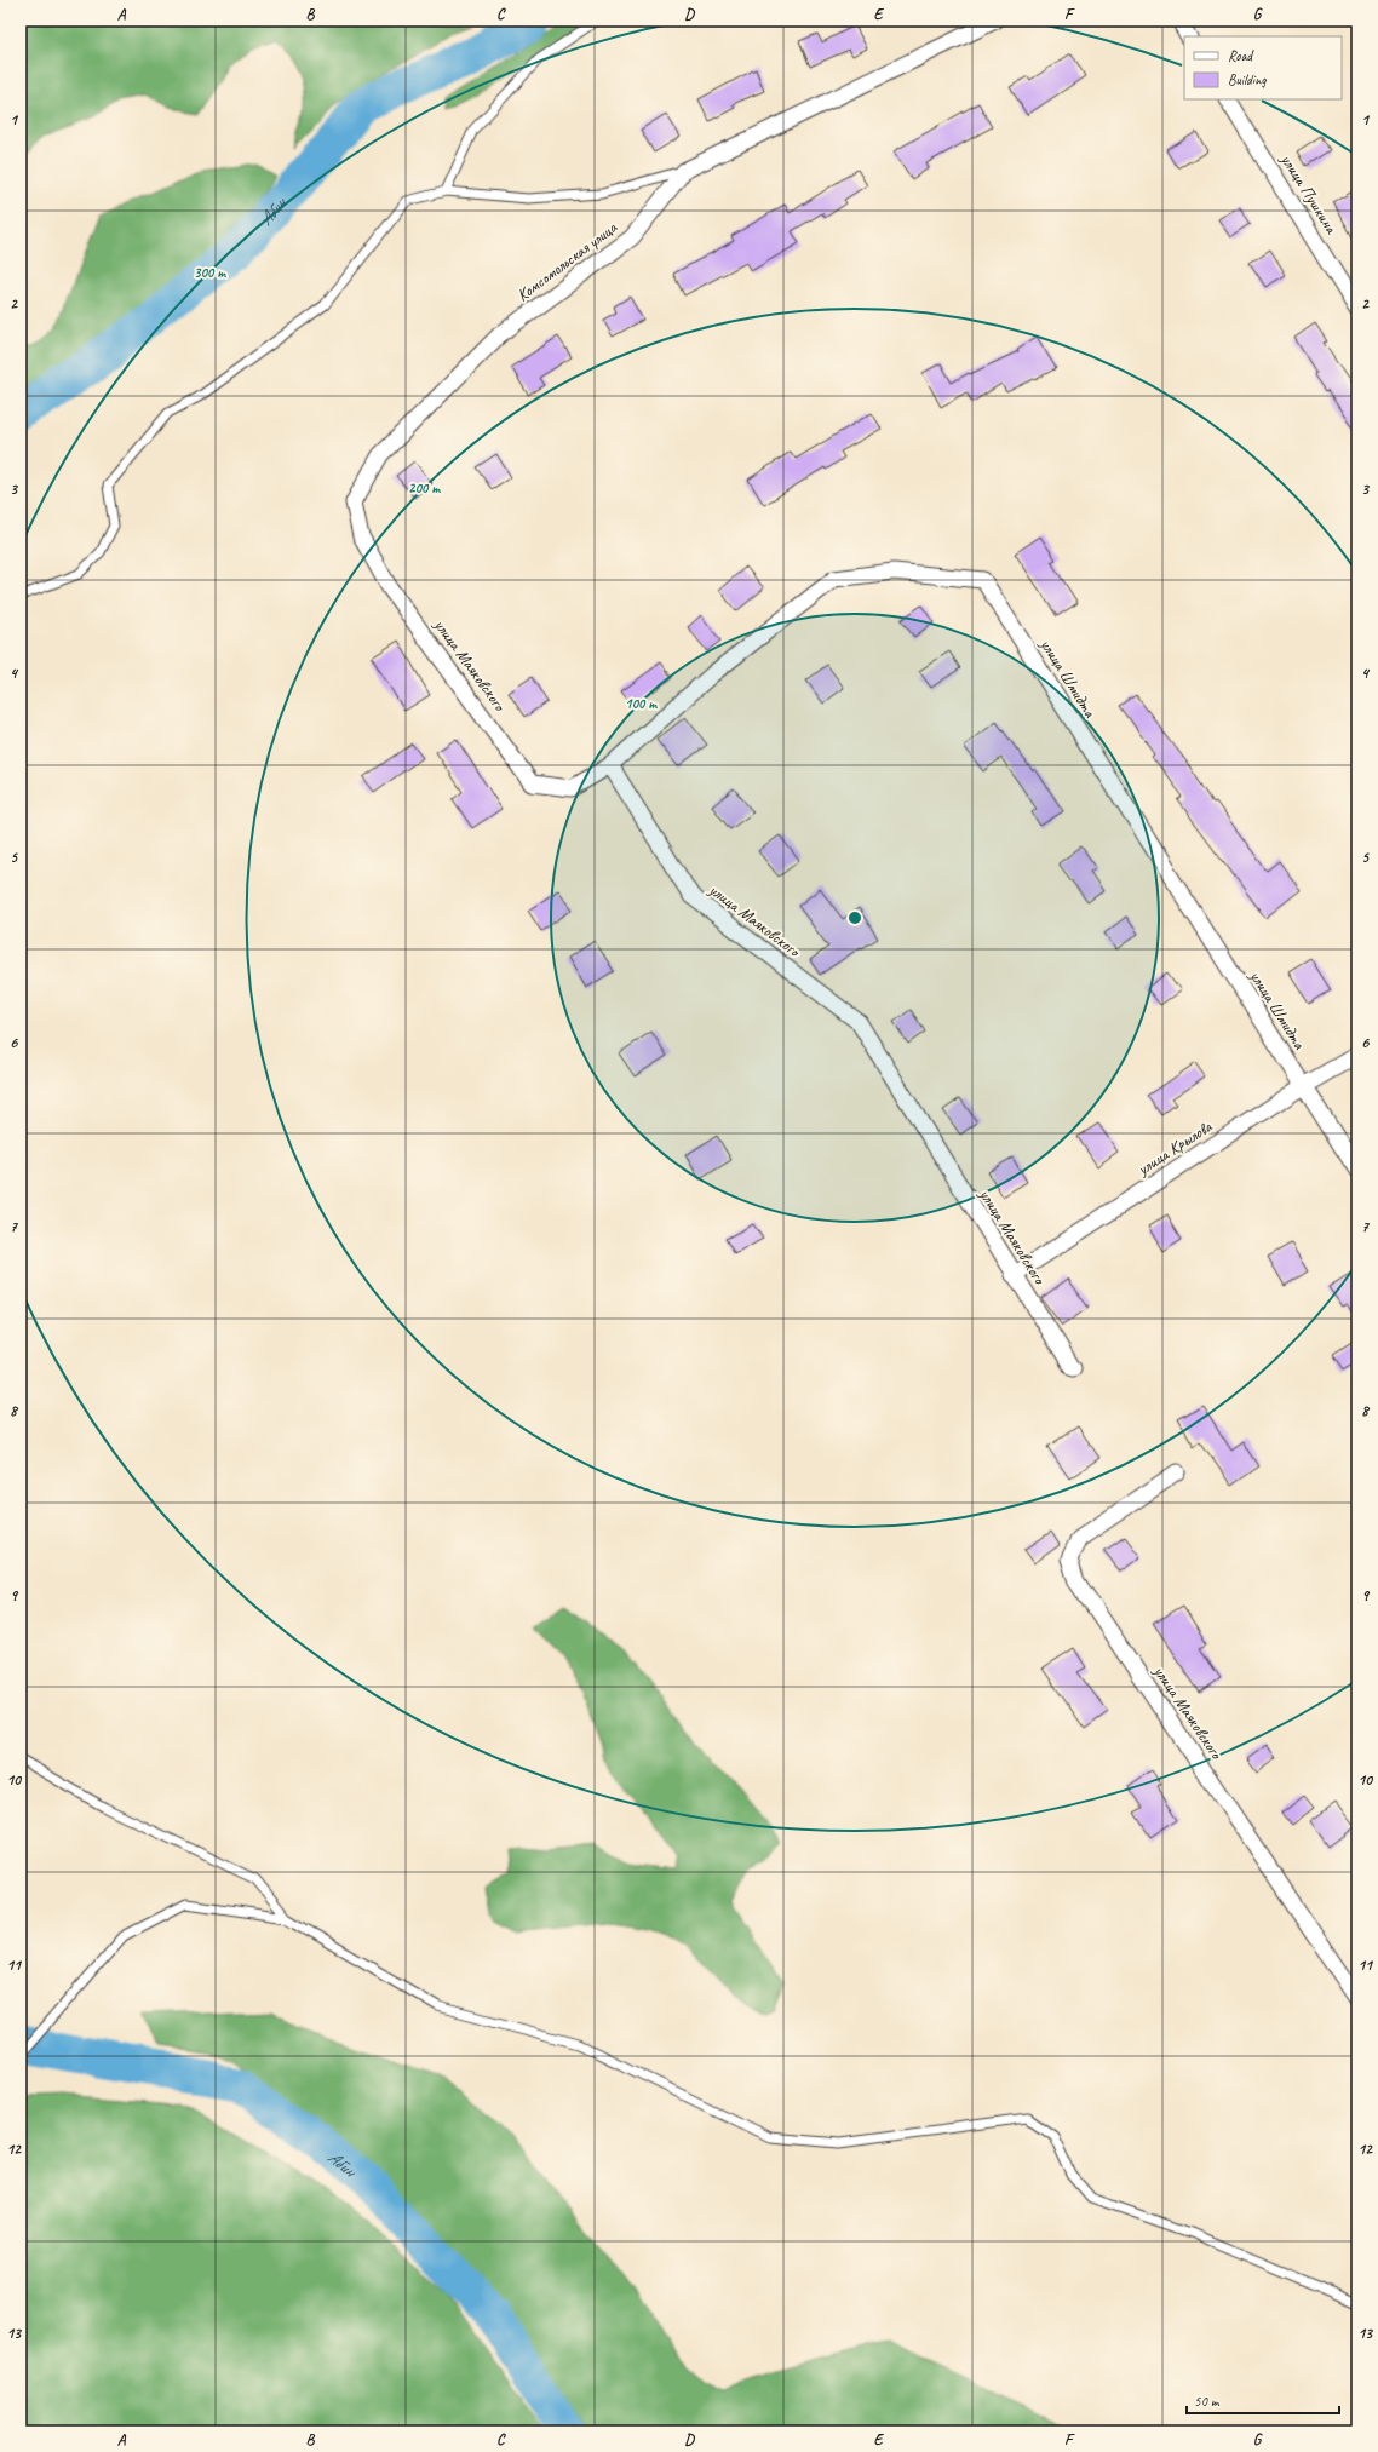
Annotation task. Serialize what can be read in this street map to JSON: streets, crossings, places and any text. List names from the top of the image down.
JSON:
{
  "streets": {
    "street": [
      "улица Пушкина",
      "Комсомольская улица",
      "улица Маяковского",
      "улица Шмидта",
      "улица Крылова"
    ]
  },
  "crossings": [
    ["Комсомольская улица", "улица Маяковского"],
    ["улица Маяковского", "улица Шмидта"],
    ["улица Маяковского", "улица Крылова"],
    ["улица Шмидта", "улица Крылова"]
  ],
  "water": ["Абин"],
  "legend": ["Road", "Building"],
  "scale_bar": "50 m",
  "grid": {
    "columns": [
      "A",
      "B",
      "C",
      "D",
      "E",
      "F",
      "G"
    ],
    "rows": [
      "1",
      "2",
      "3",
      "4",
      "5",
      "6",
      "7",
      "8",
      "9",
      "10",
      "11",
      "12",
      "13"
    ]
  },
  "rings": ["300 m", "200 m", "100 m"]
}
